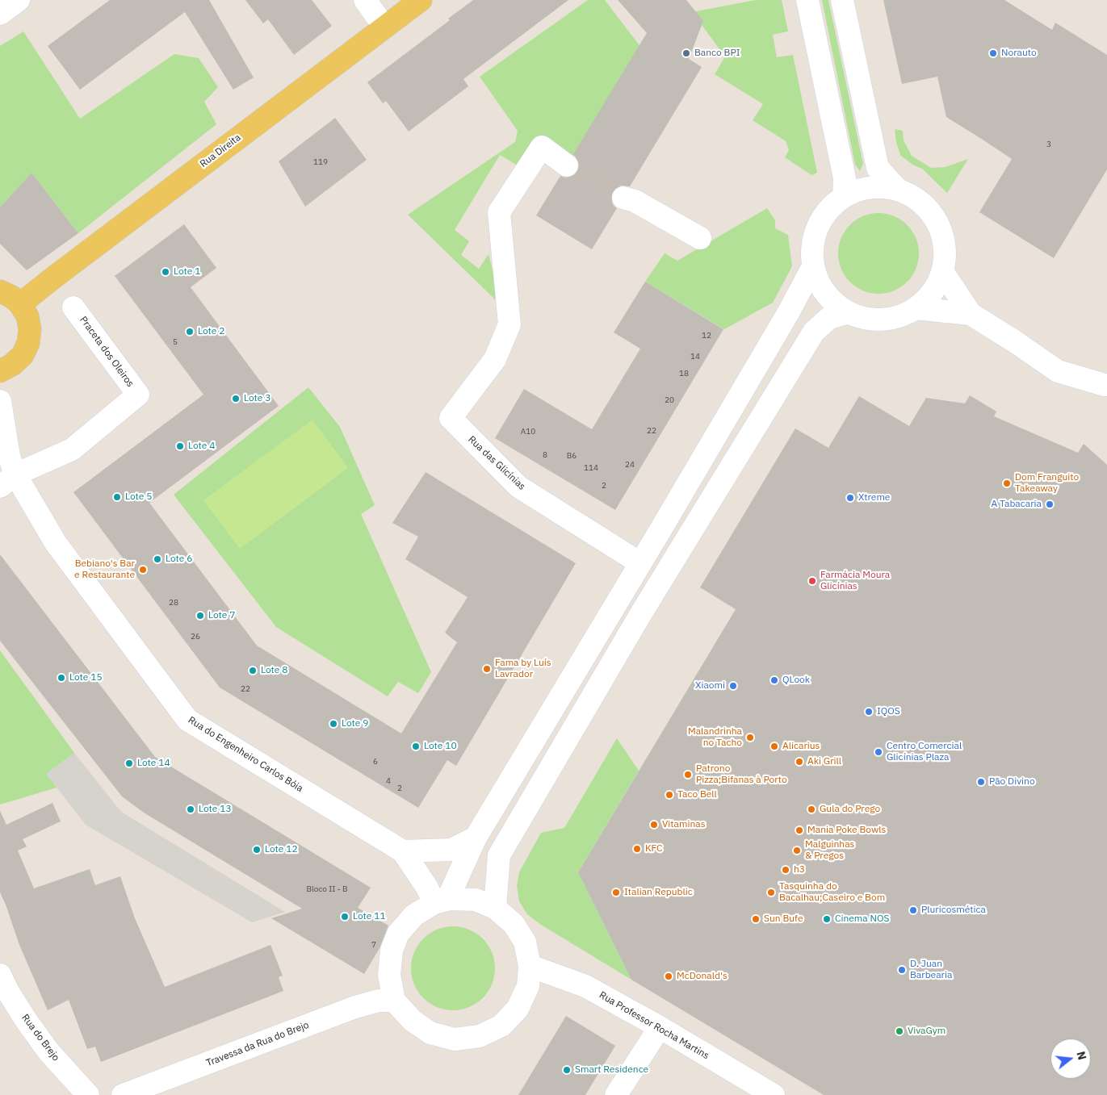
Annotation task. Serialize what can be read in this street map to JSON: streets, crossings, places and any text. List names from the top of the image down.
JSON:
{
  "streets": {
    "main road": ["Rua Direita"],
    "street": [
      "Praceta dos Oleiros",
      "Rua das Glicínias",
      "Rua do Engenheiro Carlos Bóia",
      "Rua Professor Rocha Martins",
      "Rua do Brejo",
      "Travessa da Rua do Brejo"
    ]
  },
  "crossings": [
    ["Praceta dos Oleiros", "Rua do Engenheiro Carlos Bóia"],
    ["Rua do Engenheiro Carlos Bóia", "Rua Professor Rocha Martins"],
    ["Rua do Engenheiro Carlos Bóia", "Travessa da Rua do Brejo"],
    ["Rua Professor Rocha Martins", "Travessa da Rua do Brejo"]
  ],
  "places": [
    "Banco BPI",
    "Norauto",
    "Lote 1",
    "Lote 2",
    "Lote 3",
    "Lote 4",
    "Dom Franguito Takeaway",
    "Lote 5",
    "Xtreme",
    "A Tabacaria",
    "Lote 6",
    "Bebiano's Bar e Restaurante",
    "Farmácia Moura Glicínias",
    "Lote 7",
    "Fama by Luís Lavrador",
    "Lote 8",
    "Lote 15",
    "QLook",
    "Xiaomi",
    "IQOS",
    "Lote 9",
    "Malandrinha no Tacho",
    "Lote 10",
    "Alicarius",
    "Centro Comercial Glicínias Plaza",
    "Aki Grill",
    "Lote 14",
    "Patrono Pizza;Bifanas à Porto",
    "Pão Divino",
    "Taco Bell",
    "Lote 13",
    "Gula do Prego",
    "Vitaminas",
    "Mania Poke Bowls",
    "KFC",
    "Lote 12",
    "Malguinhas & Pregos",
    "h3",
    "Italian Republic",
    "Tasquinha do Bacalhau;Caseiro e Bom",
    "Pluricosmética",
    "Lote 11",
    "Sun Bufe",
    "Cinema NOS",
    "D. Juan Barbearia",
    "McDonald's",
    "VivaGym",
    "Smart Residence"
  ],
  "house_numbers": [
    "3",
    "119",
    "12",
    "5",
    "14",
    "18",
    "20",
    "22",
    "A10",
    "8",
    "B6",
    "24",
    "114",
    "2",
    "28",
    "26",
    "22",
    "6",
    "4",
    "2",
    "Bloco II - B",
    "7"
  ],
  "north": "right"
}
